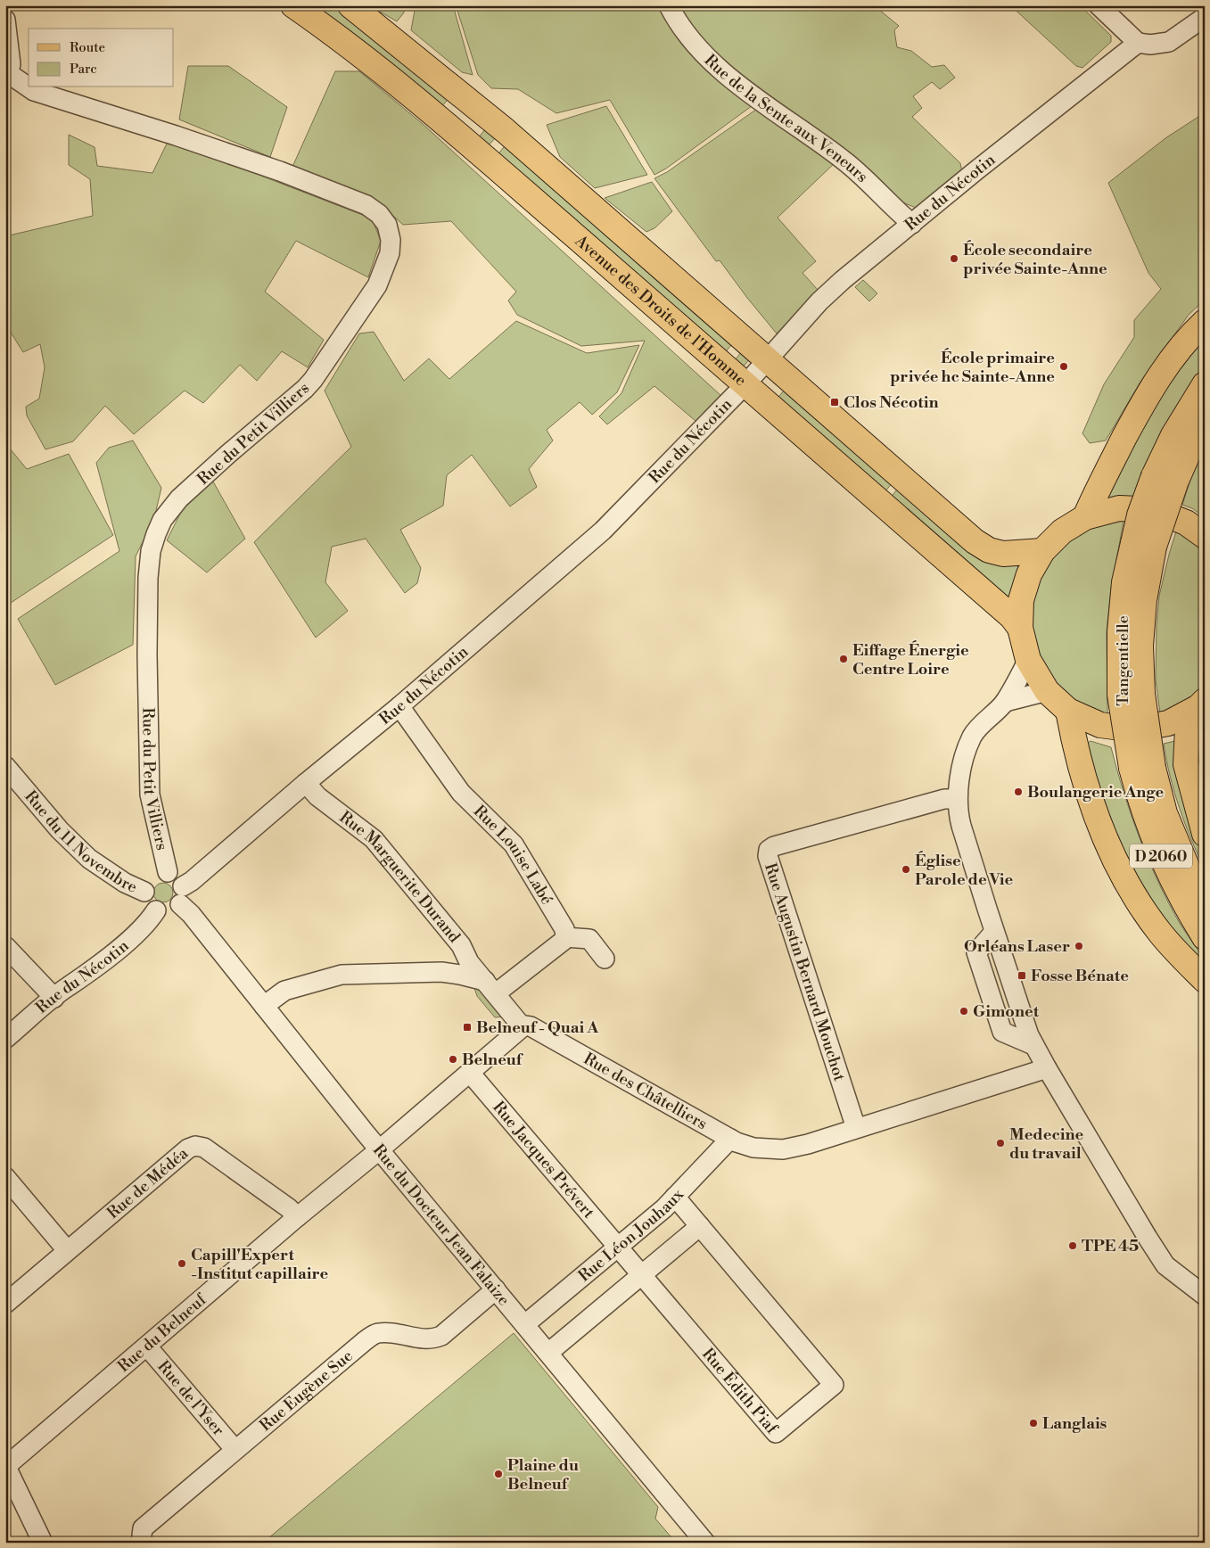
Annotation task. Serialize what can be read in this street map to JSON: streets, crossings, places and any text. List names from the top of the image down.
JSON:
{
  "streets": {
    "main road": ["Avenue des Droits de l'Homme", "Tangentielle", "D 2060"],
    "street": [
      "Rue de la Sente aux Veneurs",
      "Rue du Nécotin",
      "Rue du Petit Villiers",
      "Rue du 11 Novembre",
      "Rue Louise Labé",
      "Rue Marguerite Durand",
      "Rue Augustin Bernard Mouchot",
      "Rue des Châtelliers",
      "Rue Jacques Prévert",
      "Rue de Médéa",
      "Rue du Docteur Jean Falaize",
      "Rue Léon Jouhaux",
      "Rue du Belneuf",
      "Rue Édith Piaf",
      "Rue Eugène Sue",
      "Rue de l'Yser"
    ]
  },
  "crossings": [
    ["Rue de la Sente aux Veneurs", "Rue du Nécotin"],
    ["Rue du Nécotin", "Avenue des Droits de l'Homme"],
    ["Rue du Nécotin", "Rue du Petit Villiers"],
    ["Rue du Nécotin", "Rue du 11 Novembre"],
    ["Rue du Nécotin", "Rue Louise Labé"],
    ["Rue du Nécotin", "Rue Marguerite Durand"],
    ["Rue du Nécotin", "Rue du Docteur Jean Falaize"],
    ["Rue du Petit Villiers", "Rue du 11 Novembre"],
    ["Rue du Petit Villiers", "Rue du Docteur Jean Falaize"],
    ["Tangentielle", "D 2060"],
    ["Rue du 11 Novembre", "Rue du Docteur Jean Falaize"],
    ["Rue Augustin Bernard Mouchot", "Rue des Châtelliers"],
    ["Rue des Châtelliers", "Rue Léon Jouhaux"],
    ["Rue des Châtelliers", "Rue du Belneuf"],
    ["Rue Jacques Prévert", "Rue Léon Jouhaux"],
    ["Rue Jacques Prévert", "Rue du Belneuf"],
    ["Rue Jacques Prévert", "Rue Édith Piaf"],
    ["Rue de Médéa", "Rue du Belneuf"],
    ["Rue du Docteur Jean Falaize", "Rue Léon Jouhaux"],
    ["Rue du Docteur Jean Falaize", "Rue du Belneuf"],
    ["Rue du Docteur Jean Falaize", "Rue Eugène Sue"],
    ["Rue Léon Jouhaux", "Rue Édith Piaf"],
    ["Rue du Belneuf", "Rue de l'Yser"],
    ["Rue Eugène Sue", "Rue de l'Yser"]
  ],
  "places": {
    "other": [
      "École secondaire privée Sainte-Anne",
      "École primaire privée hc Sainte-Anne",
      "Eiffage Énergie Centre Loire",
      "Boulangerie Ange",
      "Église Parole de Vie",
      "Orléans Laser",
      "Gimonet",
      "Belneuf",
      "Medecine du travail",
      "TPE 45",
      "Capill'Expert -Institut capillaire",
      "Langlais",
      "Plaine du Belneuf"
    ],
    "transit": ["Clos Nécotin", "Fosse Bénate", "Belneuf - Quai A"]
  },
  "legend": ["Route", "Parc"]
}
